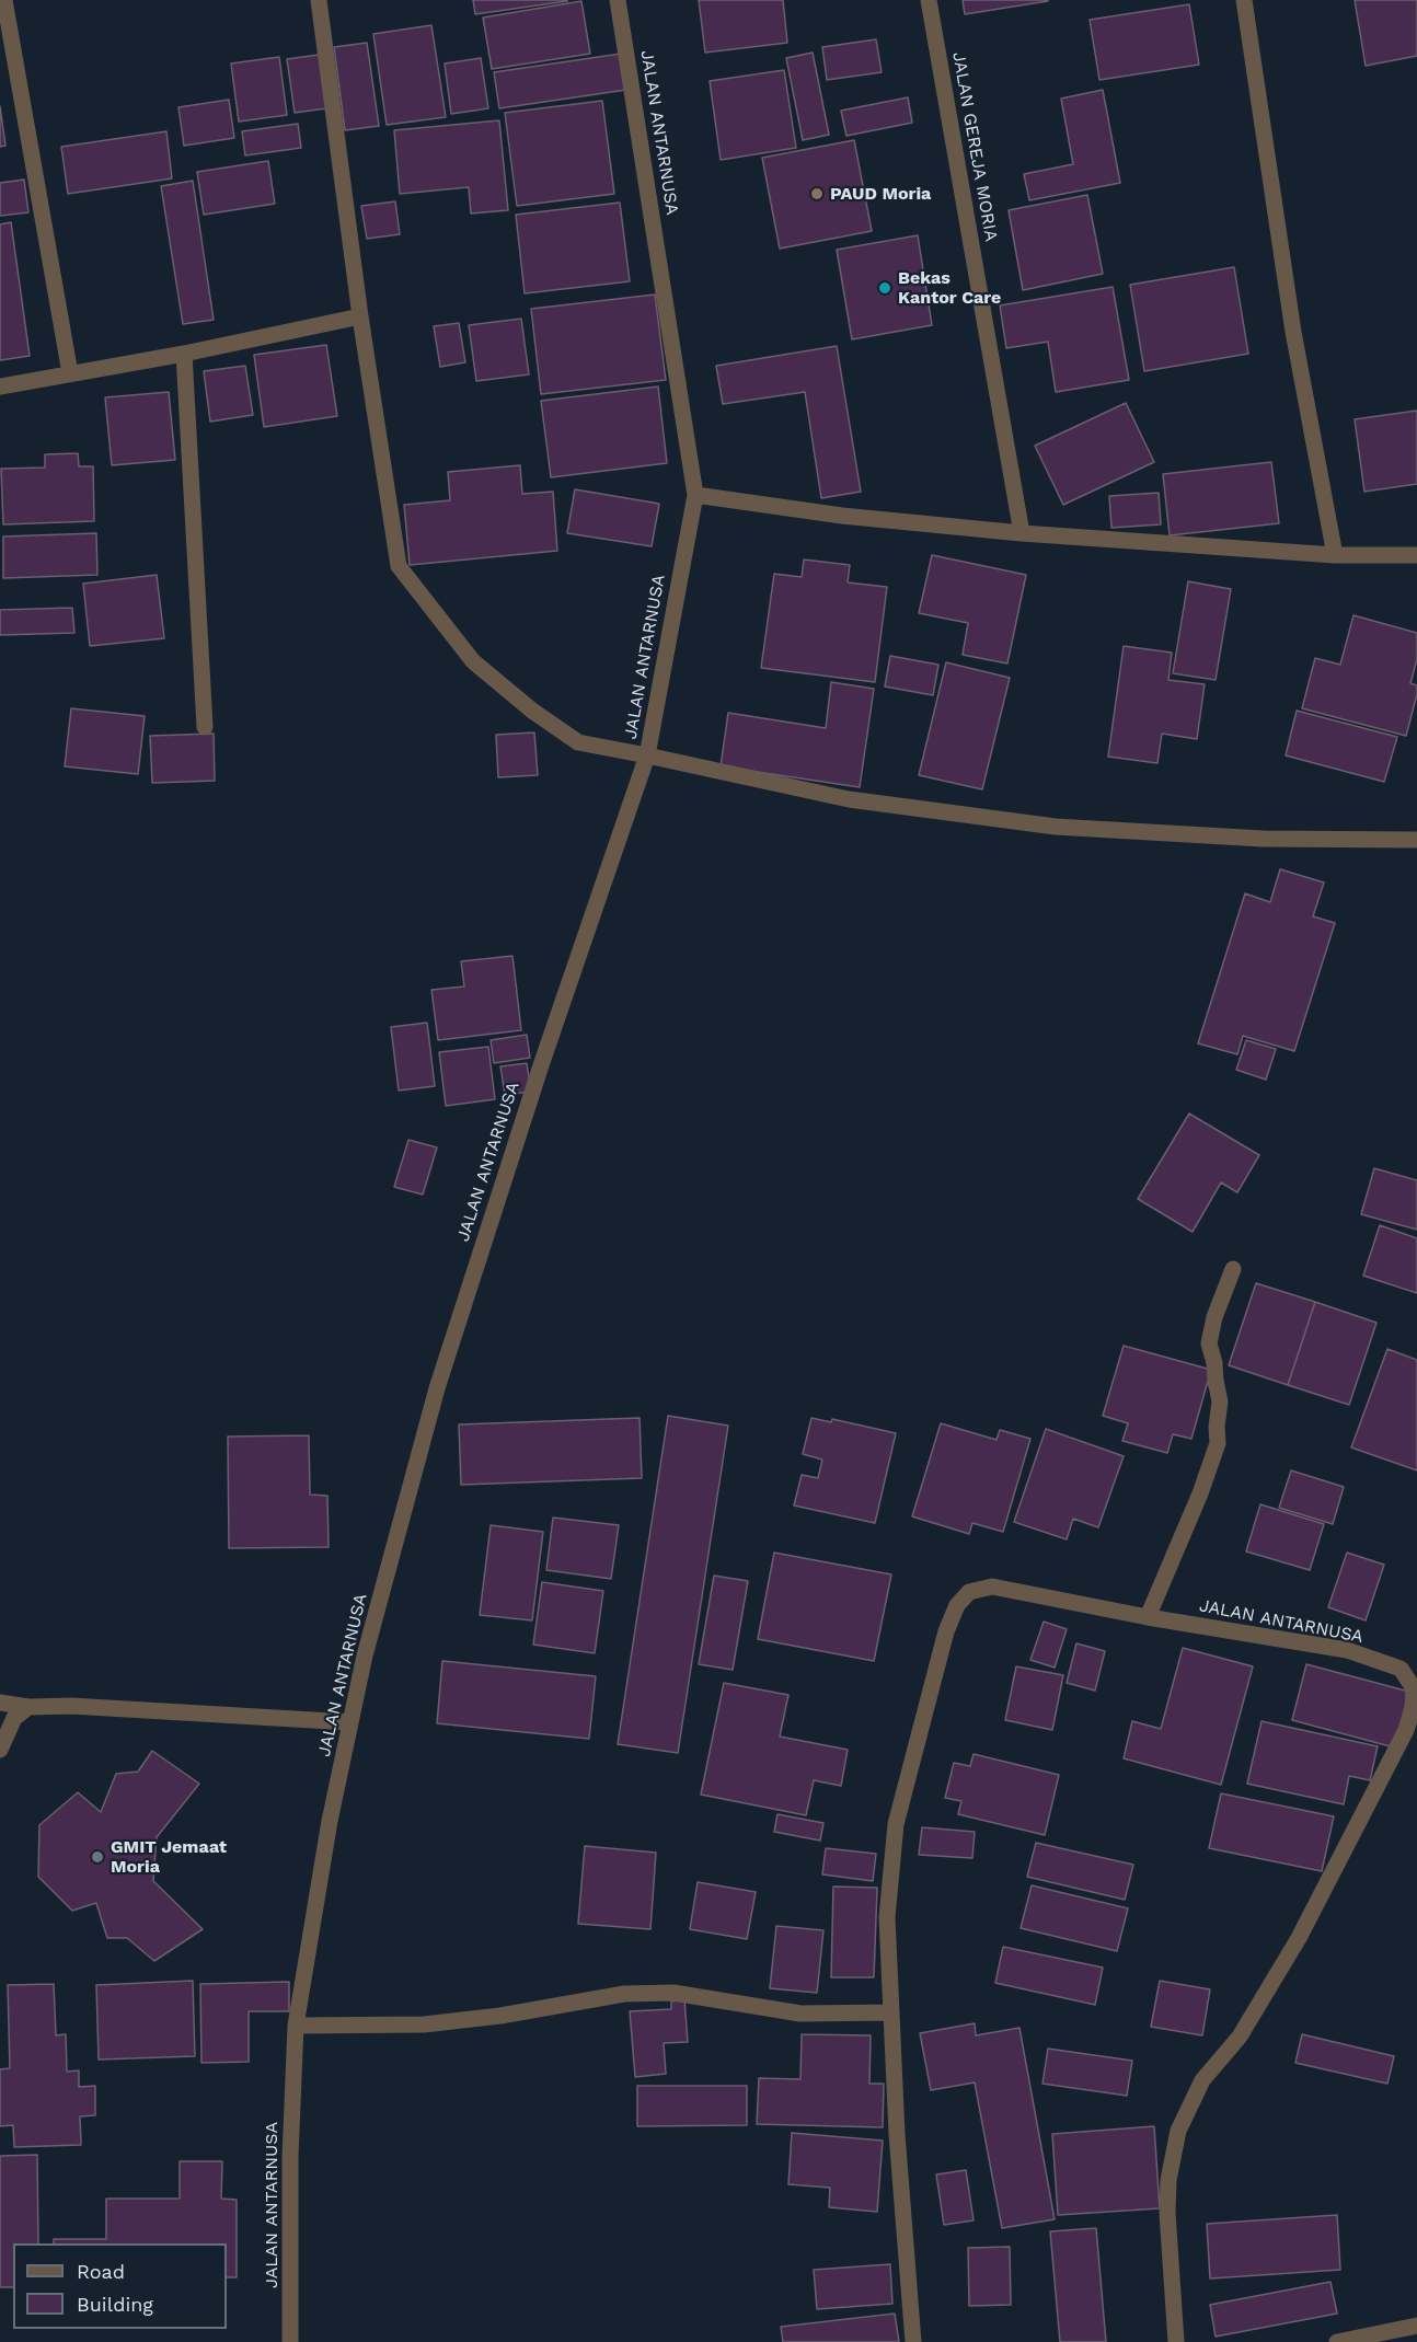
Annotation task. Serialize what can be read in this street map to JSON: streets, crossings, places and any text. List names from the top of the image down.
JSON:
{
  "streets": {
    "street": ["JALAN ANTARNUSA", "JALAN GEREJA MORIA"]
  },
  "places": ["PAUD Moria", "Bekas Kantor Care", "GMIT Jemaat Moria"],
  "legend": ["Road", "Building"]
}
